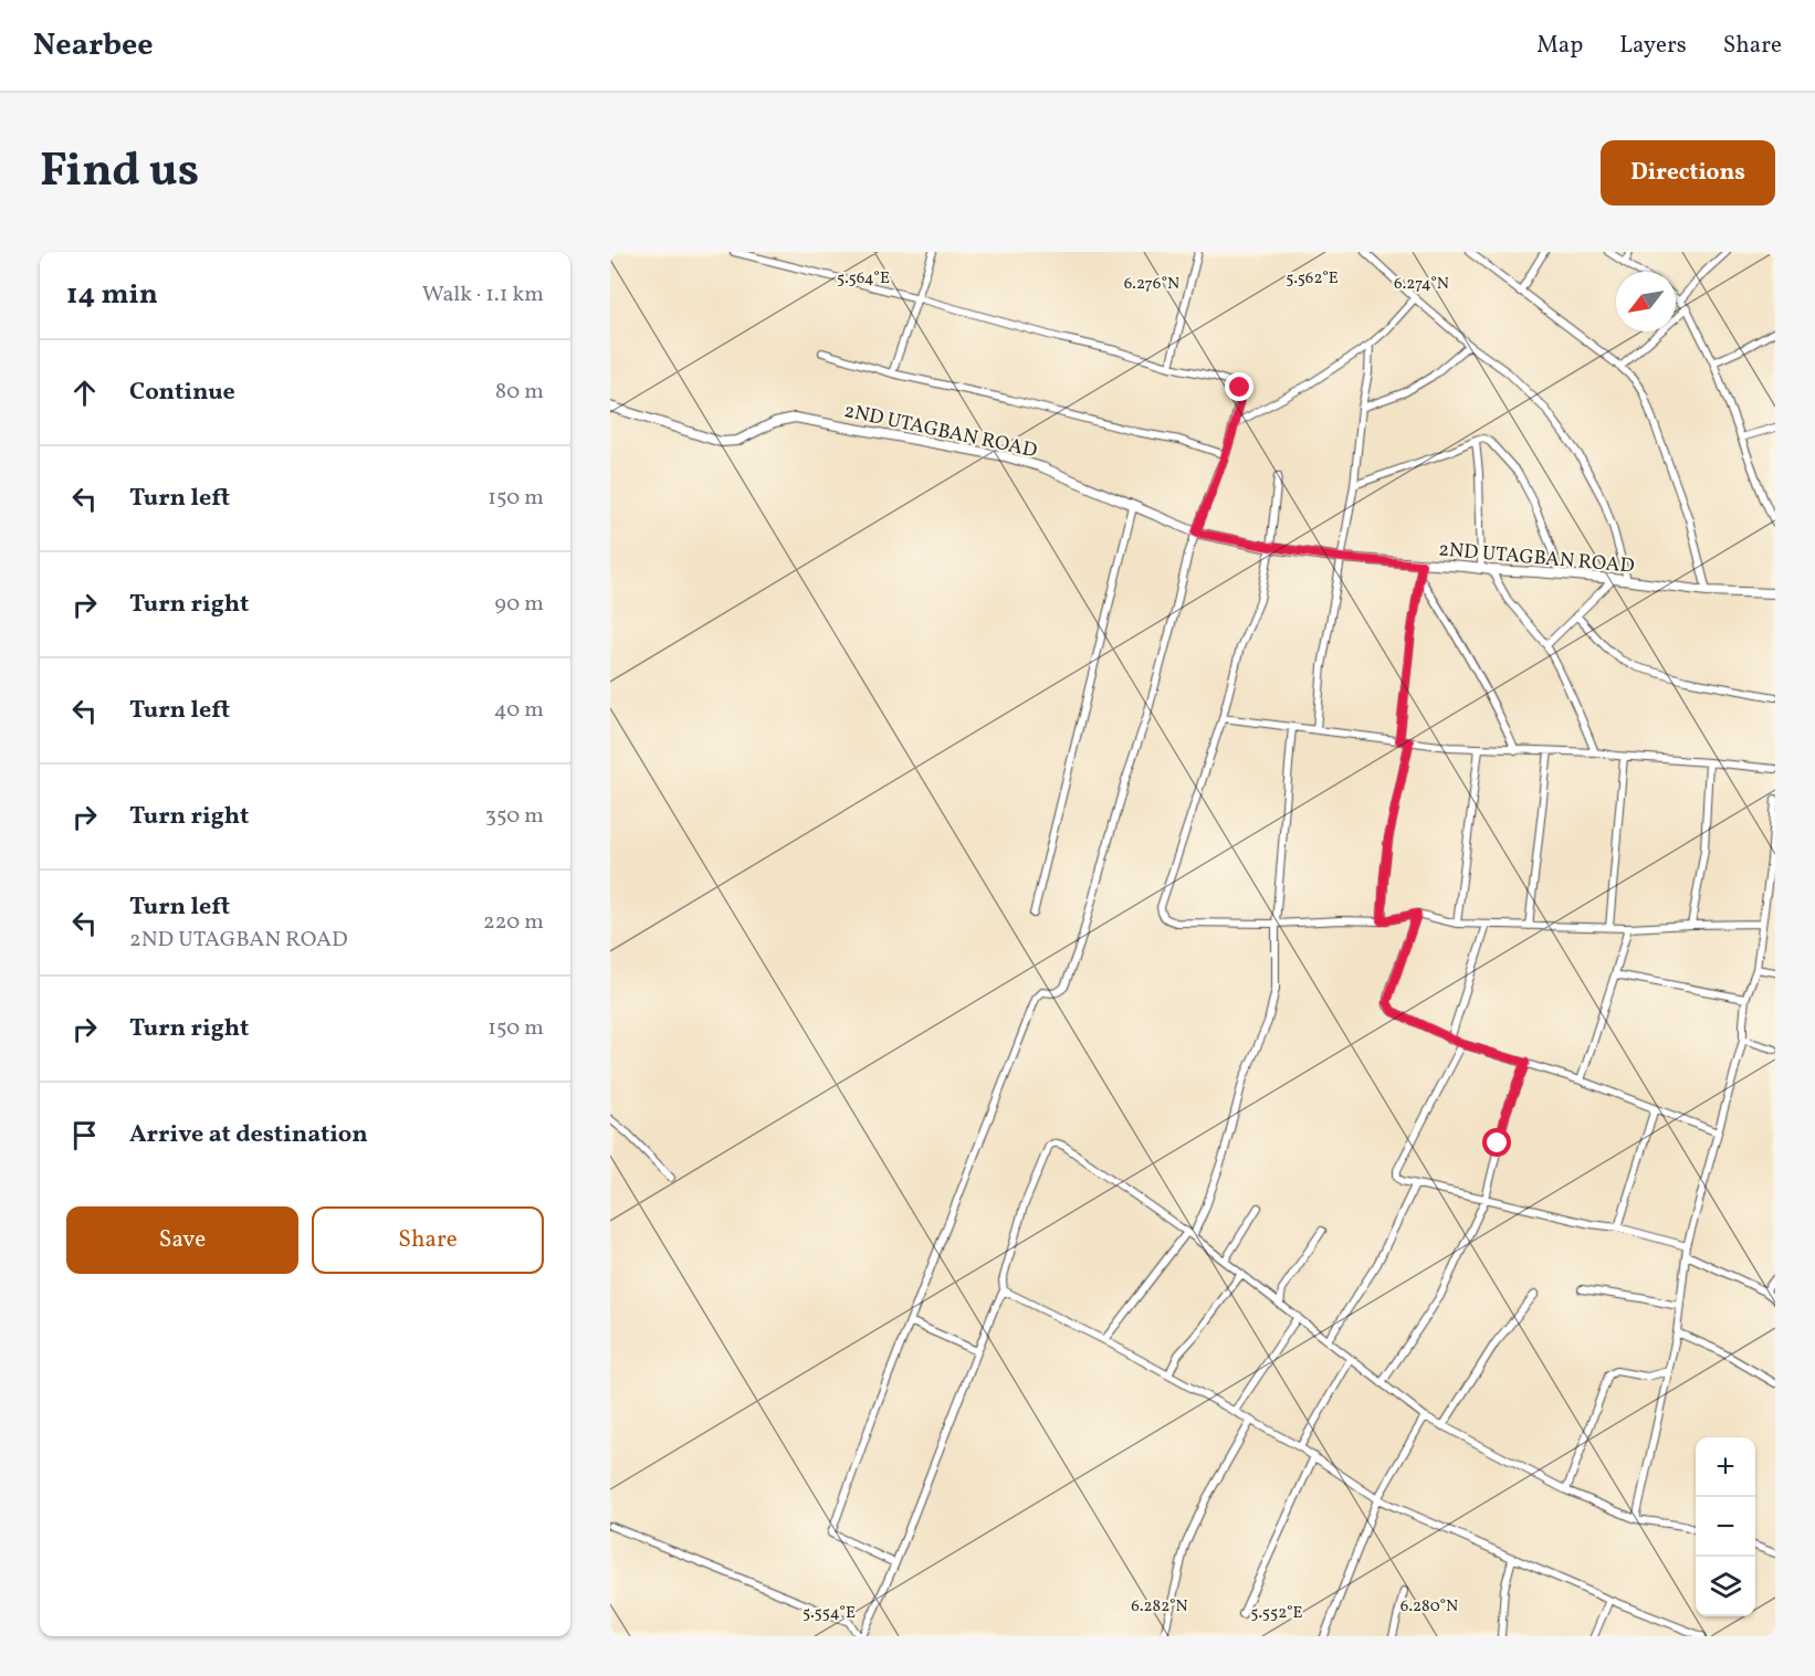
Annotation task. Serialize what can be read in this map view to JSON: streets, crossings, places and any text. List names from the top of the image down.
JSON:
{
  "streets": {
    "street": ["2ND UTAGBAN ROAD"]
  },
  "north": "bottom left",
  "page": {
    "header": "Nearbee",
    "nav": ["Map", "Layers", "Share"],
    "title": "Find us",
    "buttons": [
      "Directions",
      ["Save", "Share"]
    ],
    "heading": ["14 min", "Walk · 1.1 km"],
    "list": [
      ["Continue", "80 m"],
      ["Turn left", "150 m"],
      ["Turn right", "90 m"],
      ["Turn left", "40 m"],
      ["Turn right", "350 m"],
      ["Turn left", "2ND UTAGBAN ROAD", "220 m"],
      ["Turn right", "150 m"],
      "Arrive at destination"
    ],
    "map_buttons": ["+", "−"]
  },
  "coordinates": [
    "5.564°E",
    "5.562°E",
    "6.276°N",
    "6.274°N",
    "6.282°N",
    "6.280°N",
    "5.554°E",
    "5.552°E"
  ]
}
